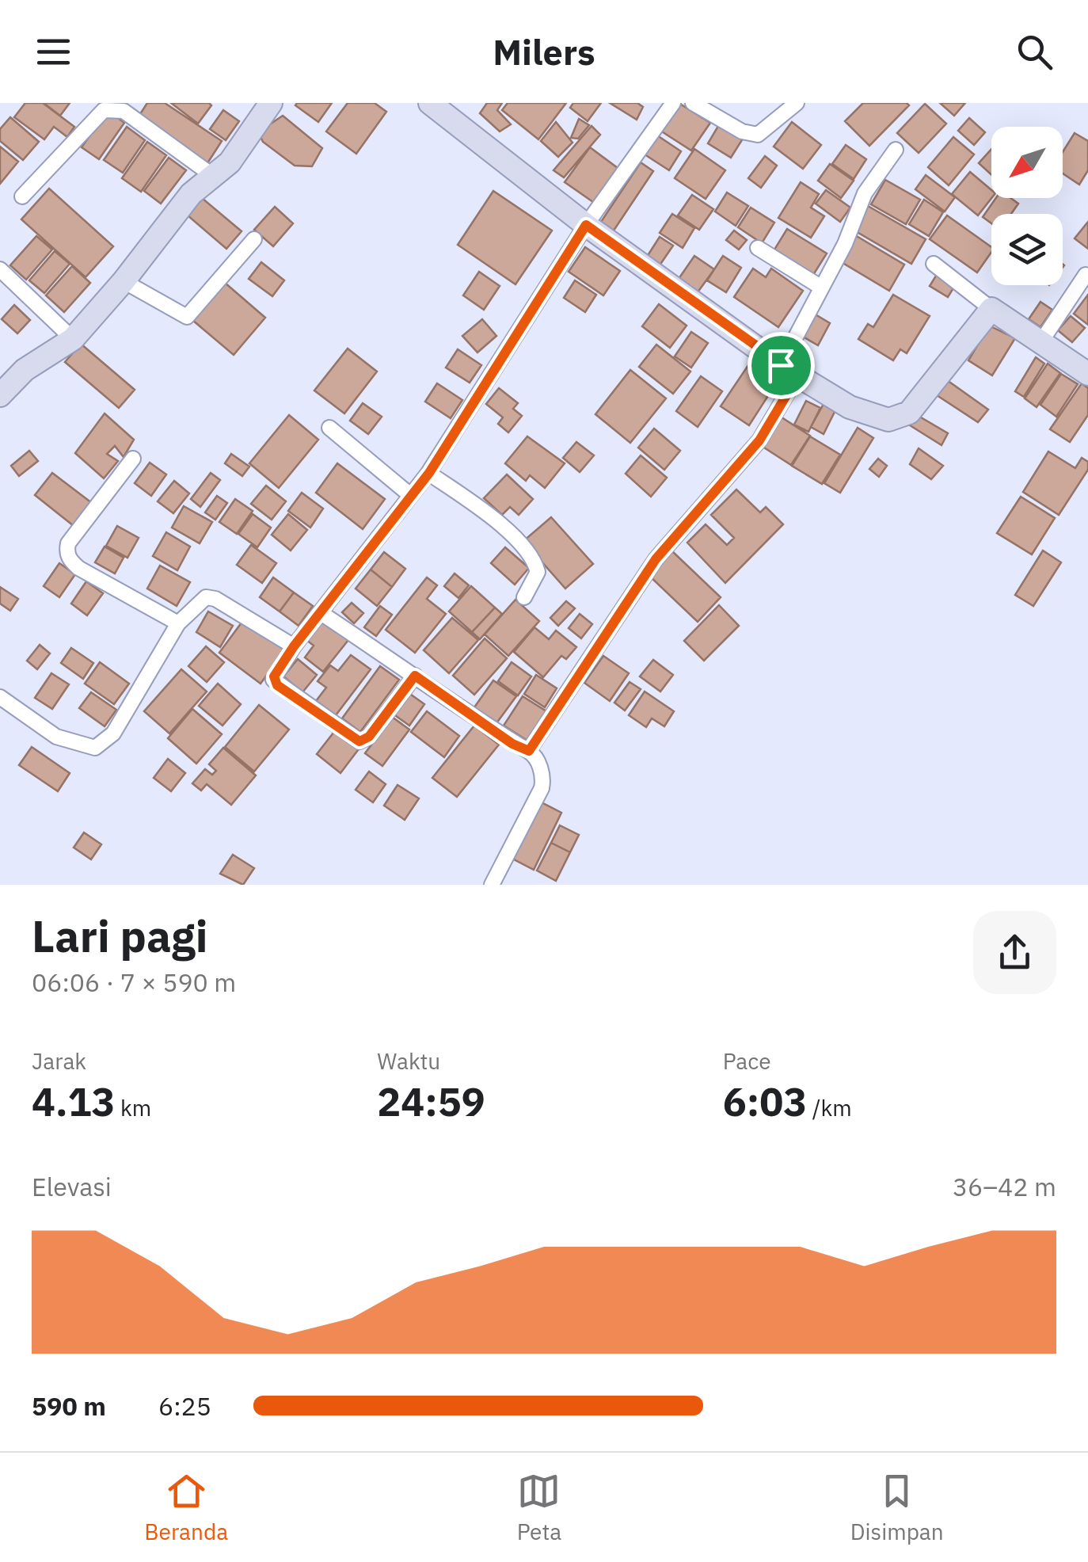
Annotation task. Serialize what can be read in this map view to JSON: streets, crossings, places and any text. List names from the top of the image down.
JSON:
{
  "north": "bottom left",
  "page": {
    "header": "Milers",
    "heading": ["Lari pagi", "06:06 · 7 × 590 m"],
    "stats": [
      ["Jarak", "4.13 km"],
      ["Waktu", "24:59"],
      ["Pace", "6:03 /km"]
    ],
    "chart": ["Elevasi", "36–42 m"],
    "list": [
      {
        "name": "590 m",
        "note": "6:25"
      }
    ],
    "tabs": ["Beranda", "Peta", "Disimpan"]
  }
}
